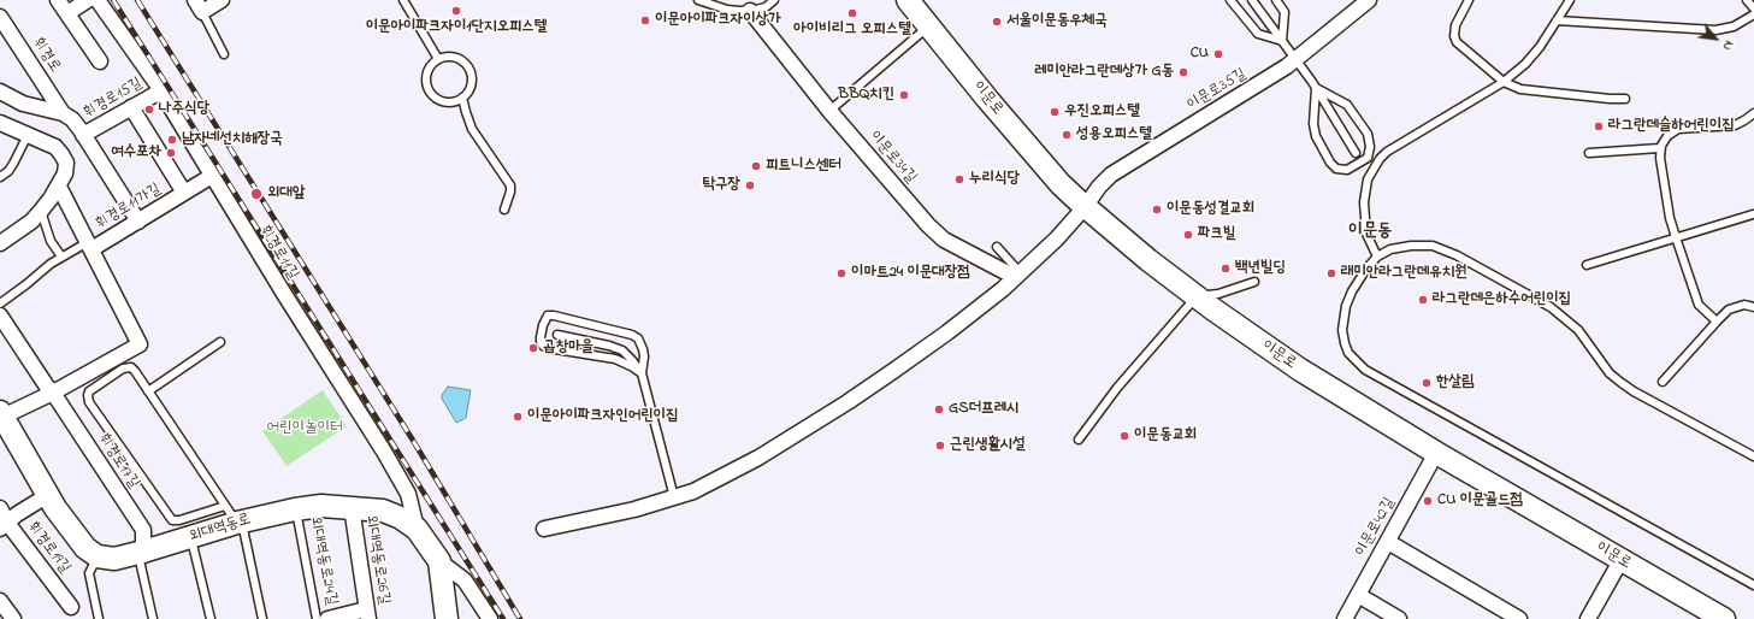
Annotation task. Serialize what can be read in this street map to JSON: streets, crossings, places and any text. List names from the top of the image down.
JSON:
{
  "streets": {
    "main road": ["이문로", "외대역동로"],
    "street": [
      "휘경로",
      "이문로35길",
      "휘경로15길",
      "이문로34길",
      "휘경로11가길",
      "휘경로11길",
      "휘경로17길",
      "이문로42길",
      "휘경로19길",
      "외대역동로26길",
      "외대역동로24길"
    ]
  },
  "crossings": [
    ["휘경로", "휘경로15길"],
    ["이문로35길", "이문로"],
    ["이문로35길", "이문로34길"],
    ["휘경로15길", "휘경로11가길"],
    ["휘경로15길", "휘경로11길"],
    ["이문로", "이문로42길"],
    ["휘경로11가길", "휘경로11길"],
    ["휘경로11가길", "휘경로17길"],
    ["휘경로11길", "외대역동로"],
    ["휘경로17길", "외대역동로"],
    ["외대역동로", "외대역동로26길"],
    ["외대역동로", "외대역동로24길"],
    ["외대역동로26길", "외대역동로24길"]
  ],
  "districts": ["이문동"],
  "parks": ["어린이놀이터"],
  "places": [
    "이문아이파크자이1단지오피스텔",
    "아이비리그 오피스텔",
    "이문아이파크자이상가",
    "서울이문동우체국",
    "CU",
    "레미안라그란데상가 G동",
    "BBQ치킨",
    "나주식당",
    "우진오피스텔",
    "라그란데슬하어린이집",
    "성용오피스텔",
    "남자네선치해장국",
    "여수포차",
    "피트니스센터",
    "누리식당",
    "탁구장",
    "외대앞",
    "이문동성결교회",
    "파크빌",
    "백년빌딩",
    "이마트24 이문대장점",
    "래미안라그란데유치원",
    "라그란데은하수어린이집",
    "곱창마을",
    "한살림",
    "GS더프레시",
    "이문아이파크자인어린이집",
    "이문동교회",
    "근린생활시설",
    "CU 이문골드점"
  ],
  "north": "bottom right"
}
